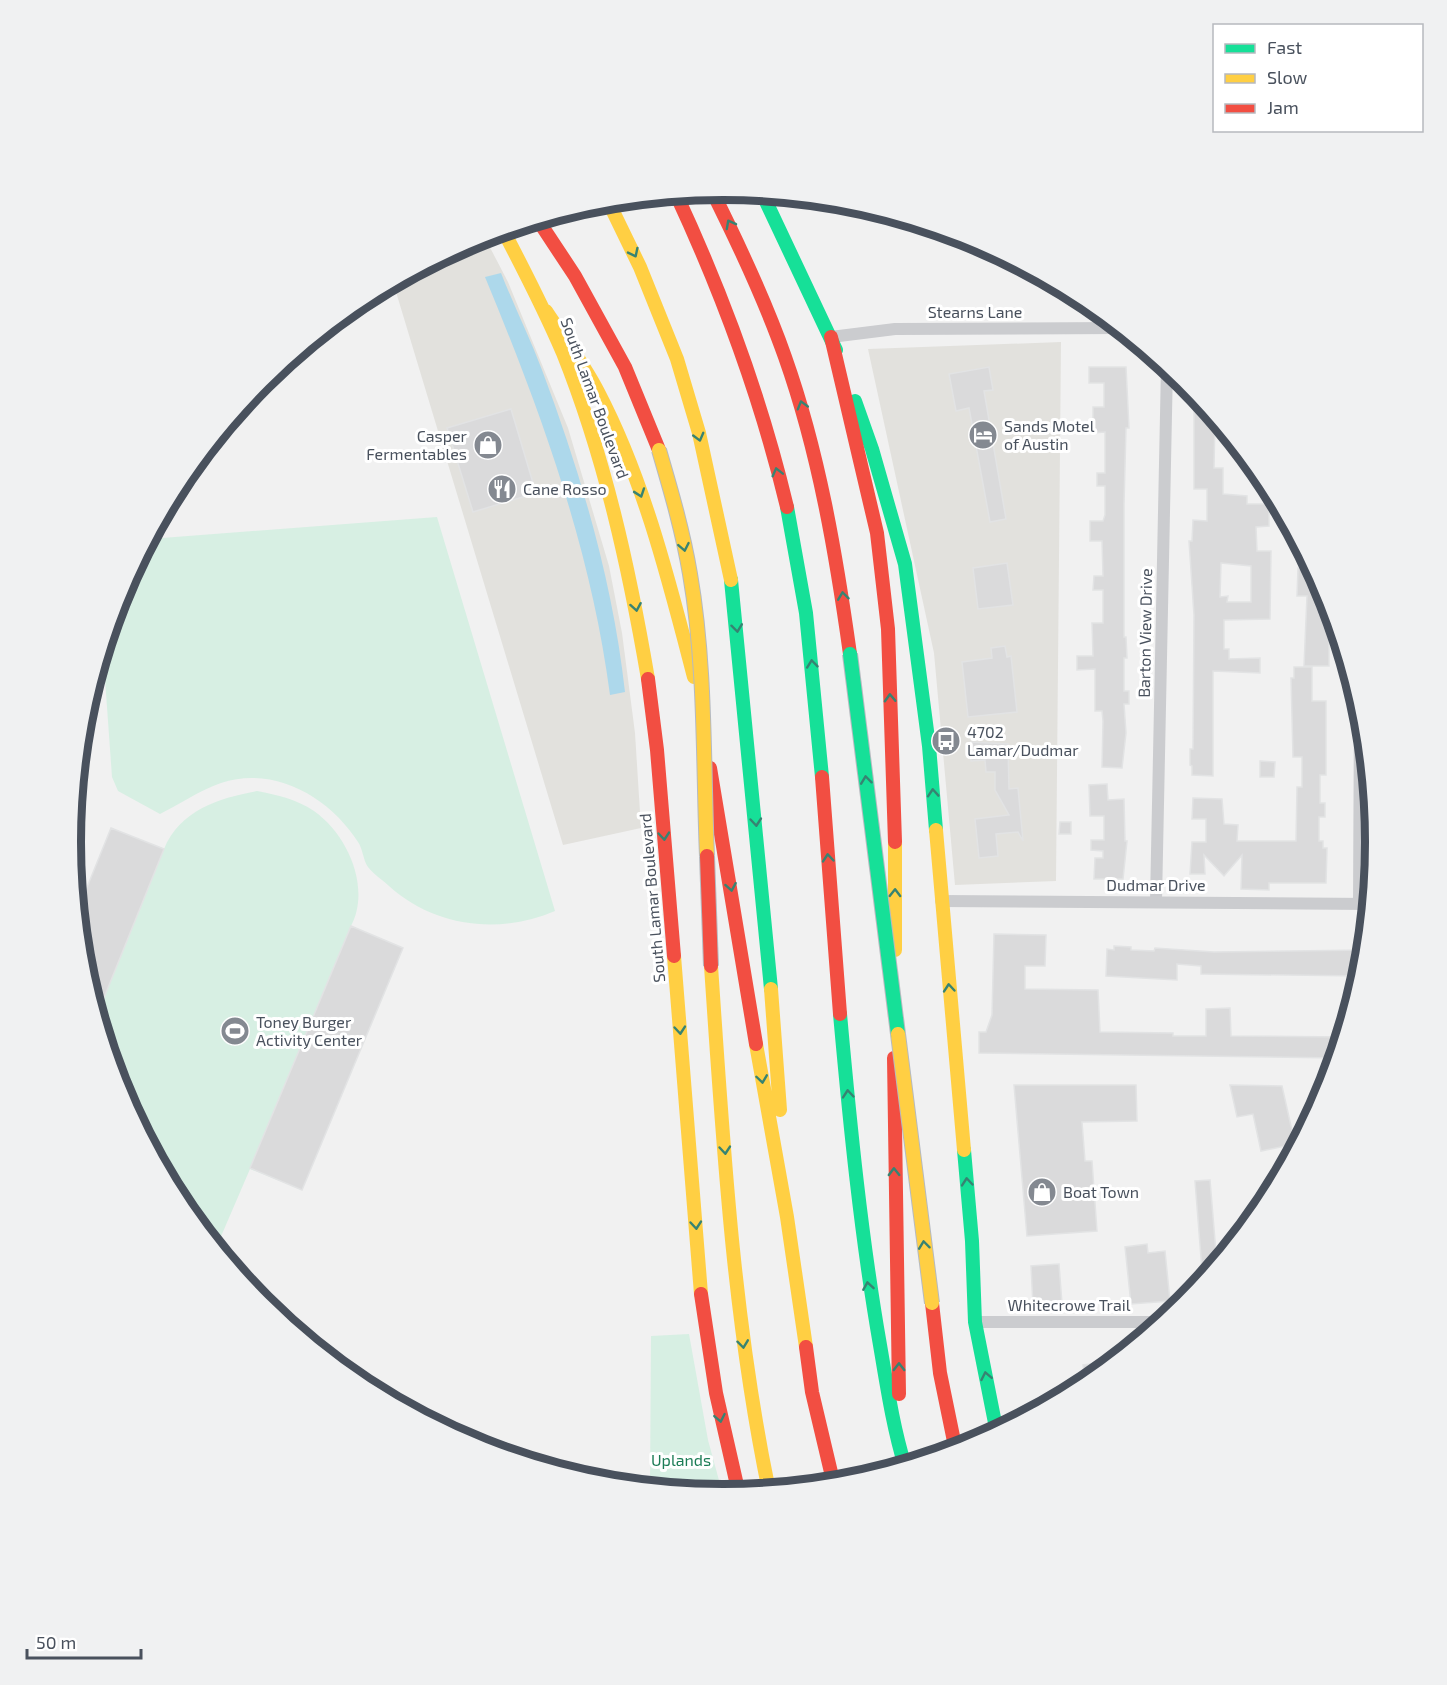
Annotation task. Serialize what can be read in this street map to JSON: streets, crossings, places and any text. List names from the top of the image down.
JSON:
{
  "streets": {
    "main road": ["South Lamar Boulevard"],
    "street": [
      "Stearns Lane",
      "Barton View Drive",
      "Dudmar Drive",
      "Whitecrowe Trail"
    ]
  },
  "crossings": [
    ["Barton View Drive", "Dudmar Drive"]
  ],
  "parks": ["Uplands"],
  "places": {
    "hotel": ["Sands Motel of Austin"],
    "shop": ["Casper Fermentables", "Boat Town"],
    "restaurant": ["Cane Rosso"],
    "bus stop": ["4702 Lamar/Dudmar"],
    "sports": ["Toney Burger Activity Center"]
  },
  "legend": ["Fast", "Slow", "Jam"],
  "scale_bar": "50 m"
}
